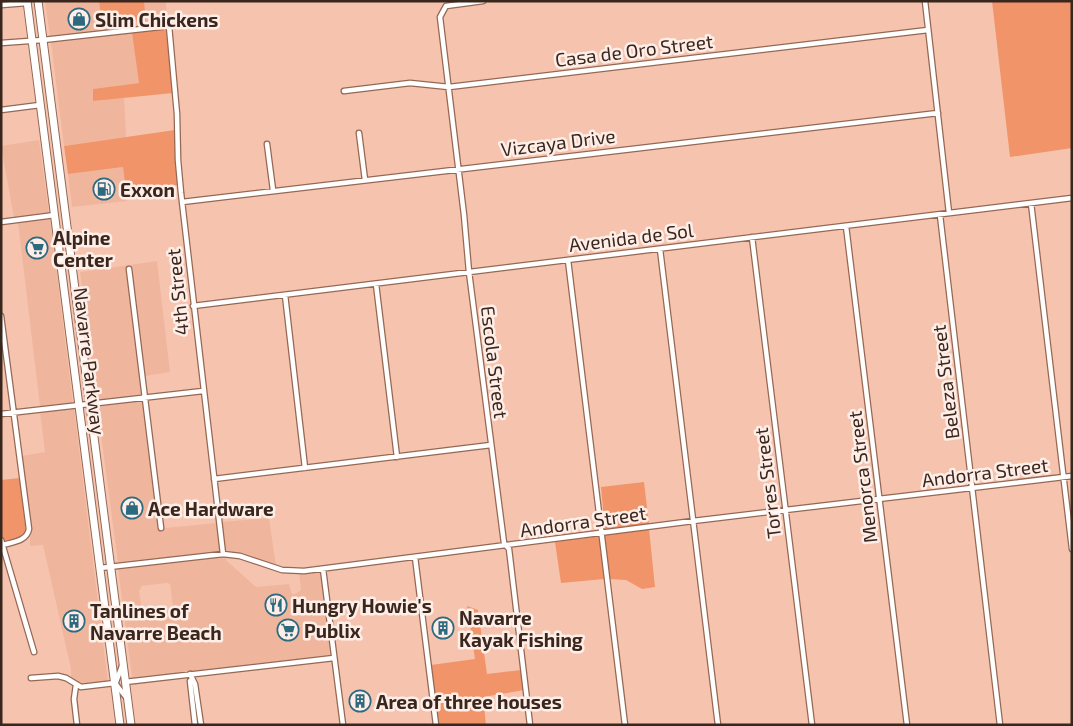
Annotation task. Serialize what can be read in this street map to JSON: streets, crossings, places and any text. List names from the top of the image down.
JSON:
{
  "streets": {
    "highway": ["Navarre Parkway"],
    "street": [
      "Casa de Oro Street",
      "Vizcaya Drive",
      "Avenida de Sol",
      "4th Street",
      "Escola Street",
      "Beleza Street",
      "Andorra Street",
      "Menorca Street",
      "Torres Street"
    ]
  },
  "crossings": [
    ["Casa de Oro Street", "Escola Street"],
    ["Vizcaya Drive", "4th Street"],
    ["Vizcaya Drive", "Escola Street"],
    ["Avenida de Sol", "4th Street"],
    ["Avenida de Sol", "Escola Street"],
    ["Avenida de Sol", "Beleza Street"],
    ["Avenida de Sol", "Menorca Street"],
    ["Avenida de Sol", "Torres Street"],
    ["4th Street", "Navarre Parkway"],
    ["4th Street", "Andorra Street"],
    ["Navarre Parkway", "Andorra Street"],
    ["Escola Street", "Andorra Street"],
    ["Beleza Street", "Andorra Street"],
    ["Andorra Street", "Menorca Street"],
    ["Andorra Street", "Torres Street"]
  ],
  "places": {
    "shop": ["Slim Chickens", "Ace Hardware"],
    "fuel station": ["Exxon"],
    "supermarket": ["Alpine Center", "Publix"],
    "restaurant": ["Hungry Howie's"],
    "building": ["Tanlines of Navarre Beach", "Navarre Kayak Fishing", "Area of three houses"]
  }
}
